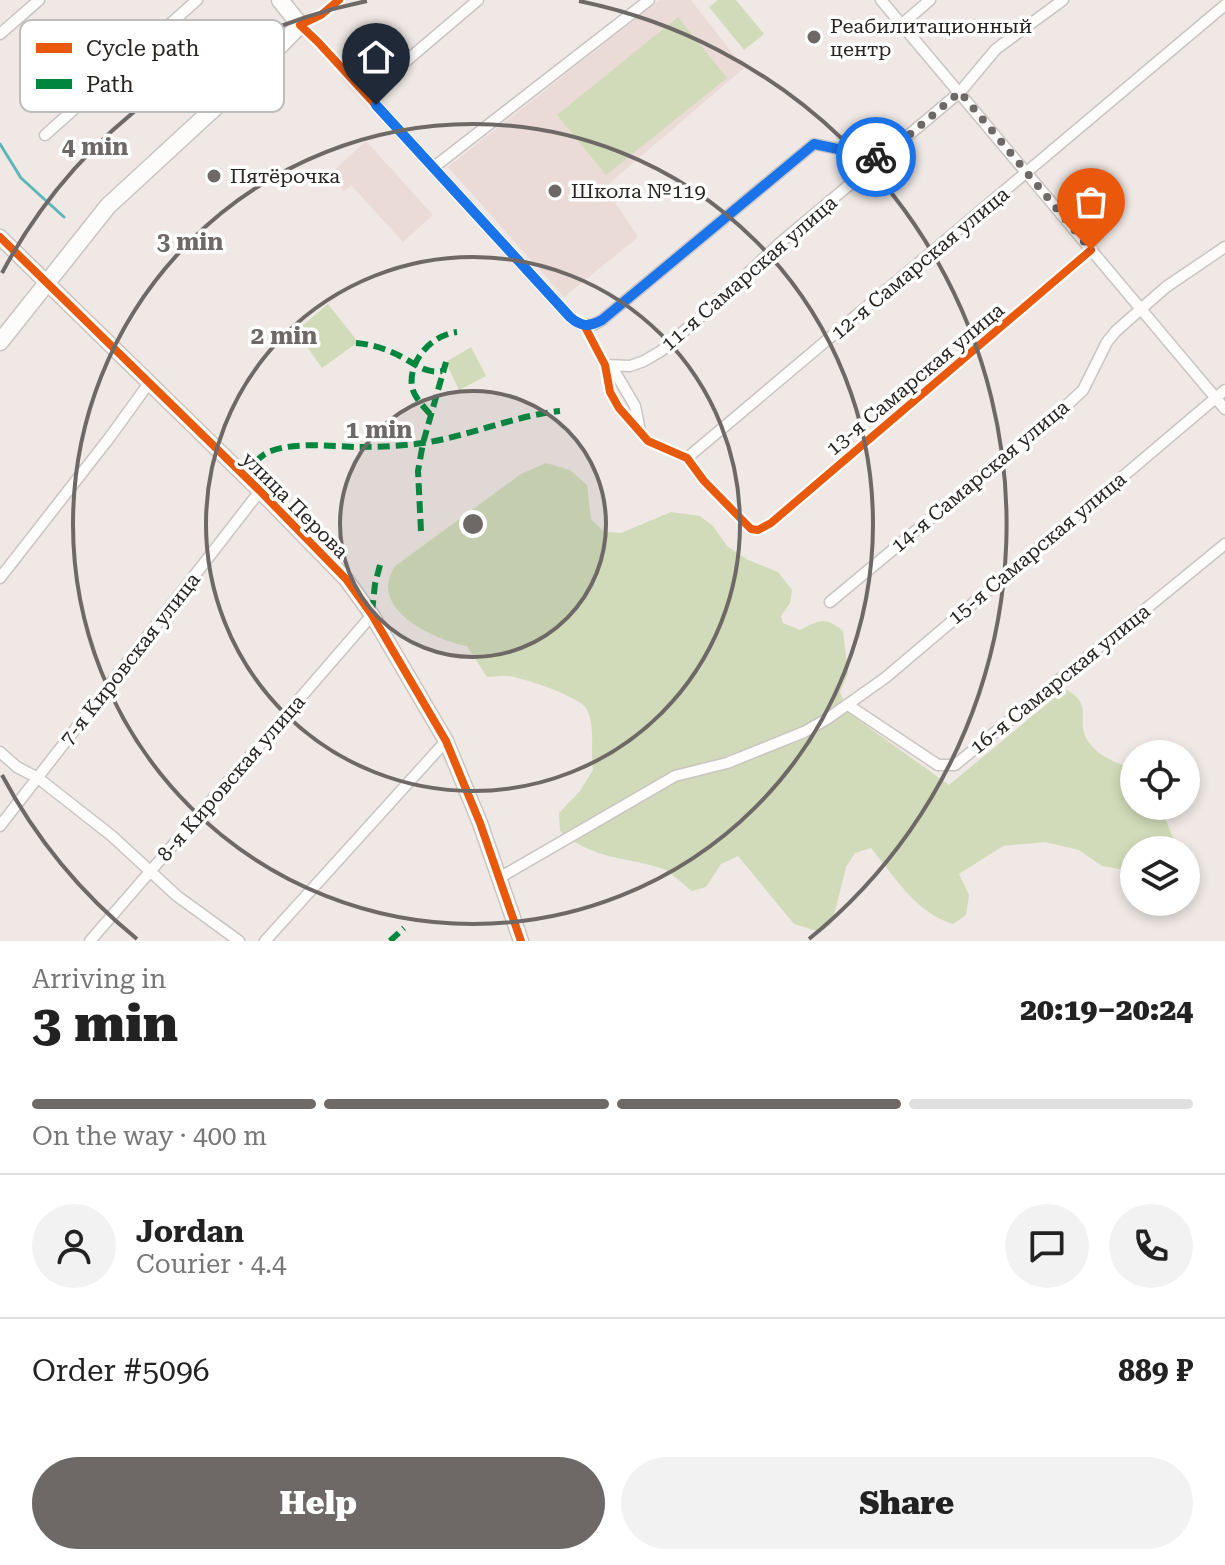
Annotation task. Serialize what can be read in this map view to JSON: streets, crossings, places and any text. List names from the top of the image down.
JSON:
{
  "streets": {
    "street": [
      "12-я Самарская улица",
      "11-я Самарская улица",
      "13-я Самарская улица",
      "14-я Самарская улица",
      "улица Перова",
      "15-я Самарская улица",
      "7-я Кировская улица",
      "16-я Самарская улица",
      "8-я Кировская улица"
    ]
  },
  "crossings": [
    ["12-я Самарская улица", "13-я Самарская улица"],
    ["улица Перова", "15-я Самарская улица"],
    ["улица Перова", "7-я Кировская улица"],
    ["улица Перова", "8-я Кировская улица"],
    ["15-я Самарская улица", "16-я Самарская улица"]
  ],
  "places": ["Реабилитационный центр", "Пятёрочка", "Школа №119"],
  "legend": ["Cycle path", "Path"],
  "page": {
    "heading": ["3 min", "Arriving in", "20:19–20:24"],
    "panel": [
      "Jordan",
      "Courier · 4.4",
      "Order #5096",
      "889 ₽"
    ],
    "bar": "On the way · 400 m",
    "buttons": ["Help", "Share"]
  },
  "rings": [
    "4 min",
    "3 min",
    "2 min",
    "1 min"
  ]
}
